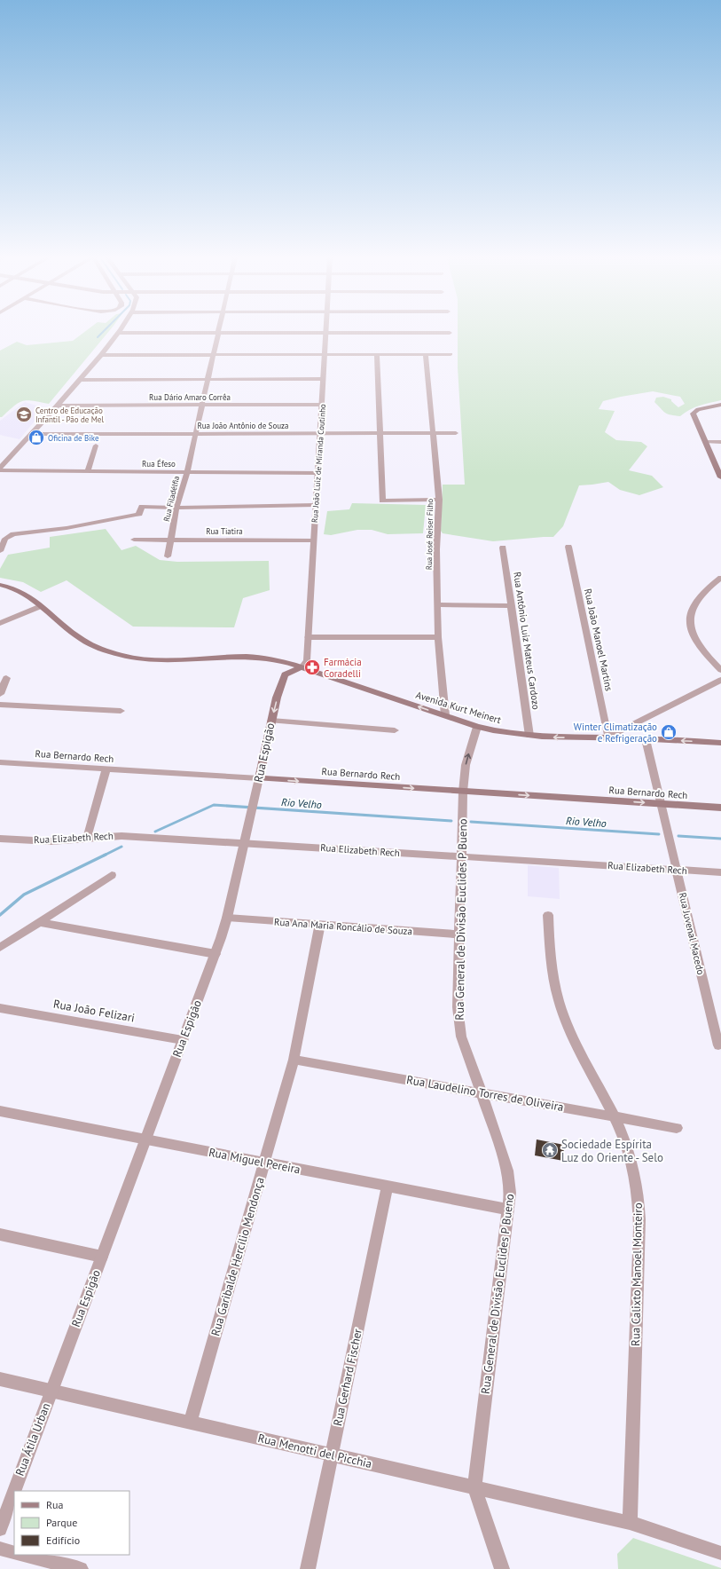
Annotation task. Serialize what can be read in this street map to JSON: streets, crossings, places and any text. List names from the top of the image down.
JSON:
{
  "streets": {
    "main road": ["Avenida Kurt Meinert", "Rua Espigão", "Rua Bernardo Rech"],
    "street": [
      "Rua Dário Amaro Corrêa",
      "Rua João Antônio de Souza",
      "Rua Éfeso",
      "Rua João Luiz de Miranda Coutinho",
      "Rua Filadélfia",
      "Rua Tiatira",
      "Rua José Reiser Filho",
      "Rua João Manoel Martins",
      "Rua Antônio Luiz Mateus Cardozo",
      "Rua Elizabeth Rech",
      "Rua General de Divisão Euclides P Bueno",
      "Rua Ana Maria Roncálio de Souza",
      "Rua Juvenal Macedo",
      "Rua João Felizari",
      "Rua Laudelino Torres de Oliveira",
      "Rua Miguel Pereira",
      "Rua Garibalde Hercílio Mendonça",
      "Rua Calixto Manoel Monteiro",
      "Rua Gerhard Fischer",
      "Rua Átila Urban",
      "Rua Menotti del Picchia"
    ]
  },
  "crossings": [
    ["Rua Dário Amaro Corrêa", "Rua João Luiz de Miranda Coutinho"],
    ["Rua Dário Amaro Corrêa", "Rua Filadélfia"],
    ["Rua João Antônio de Souza", "Rua João Luiz de Miranda Coutinho"],
    ["Rua João Antônio de Souza", "Rua Filadélfia"],
    ["Rua João Antônio de Souza", "Rua José Reiser Filho"],
    ["Rua Éfeso", "Rua João Luiz de Miranda Coutinho"],
    ["Rua Éfeso", "Rua Filadélfia"],
    ["Rua João Luiz de Miranda Coutinho", "Rua Tiatira"],
    ["Rua João Luiz de Miranda Coutinho", "Avenida Kurt Meinert"],
    ["Rua Filadélfia", "Rua Tiatira"],
    ["Rua José Reiser Filho", "Avenida Kurt Meinert"],
    ["Rua João Manoel Martins", "Avenida Kurt Meinert"],
    ["Rua Antônio Luiz Mateus Cardozo", "Avenida Kurt Meinert"],
    ["Avenida Kurt Meinert", "Rua General de Divisão Euclides P Bueno"],
    ["Avenida Kurt Meinert", "Rua Juvenal Macedo"],
    ["Rua Espigão", "Rua Bernardo Rech"],
    ["Rua Espigão", "Rua Elizabeth Rech"],
    ["Rua Espigão", "Rua Ana Maria Roncálio de Souza"],
    ["Rua Espigão", "Rua João Felizari"],
    ["Rua Espigão", "Rua Miguel Pereira"],
    ["Rua Espigão", "Rua Átila Urban"],
    ["Rua Espigão", "Rua Menotti del Picchia"],
    ["Rua Bernardo Rech", "Rua General de Divisão Euclides P Bueno"],
    ["Rua Bernardo Rech", "Rua Juvenal Macedo"],
    ["Rua Elizabeth Rech", "Rua General de Divisão Euclides P Bueno"],
    ["Rua Elizabeth Rech", "Rua Juvenal Macedo"],
    ["Rua General de Divisão Euclides P Bueno", "Rua Ana Maria Roncálio de Souza"],
    ["Rua General de Divisão Euclides P Bueno", "Rua Laudelino Torres de Oliveira"],
    ["Rua General de Divisão Euclides P Bueno", "Rua Miguel Pereira"],
    ["Rua General de Divisão Euclides P Bueno", "Rua Menotti del Picchia"],
    ["Rua Ana Maria Roncálio de Souza", "Rua Garibalde Hercílio Mendonça"],
    ["Rua Laudelino Torres de Oliveira", "Rua Garibalde Hercílio Mendonça"],
    ["Rua Laudelino Torres de Oliveira", "Rua Calixto Manoel Monteiro"],
    ["Rua Miguel Pereira", "Rua Garibalde Hercílio Mendonça"],
    ["Rua Miguel Pereira", "Rua Gerhard Fischer"],
    ["Rua Garibalde Hercílio Mendonça", "Rua Menotti del Picchia"],
    ["Rua Calixto Manoel Monteiro", "Rua Menotti del Picchia"],
    ["Rua Gerhard Fischer", "Rua Menotti del Picchia"],
    ["Rua Átila Urban", "Rua Menotti del Picchia"]
  ],
  "one_way": ["Avenida Kurt Meinert"],
  "water": ["Rio Velho"],
  "places": {
    "school or university": ["Centro de Educação Infantil - Pão de Mel"],
    "shop": ["Oficina de Bike", "Winter Climatização e Refrigeração"],
    "pharmacy": ["Farmácia Coradelli"],
    "temple": ["Sociedade Espírita Luz do Oriente - Selo"]
  },
  "legend": ["Rua", "Parque", "Edifício"]
}
